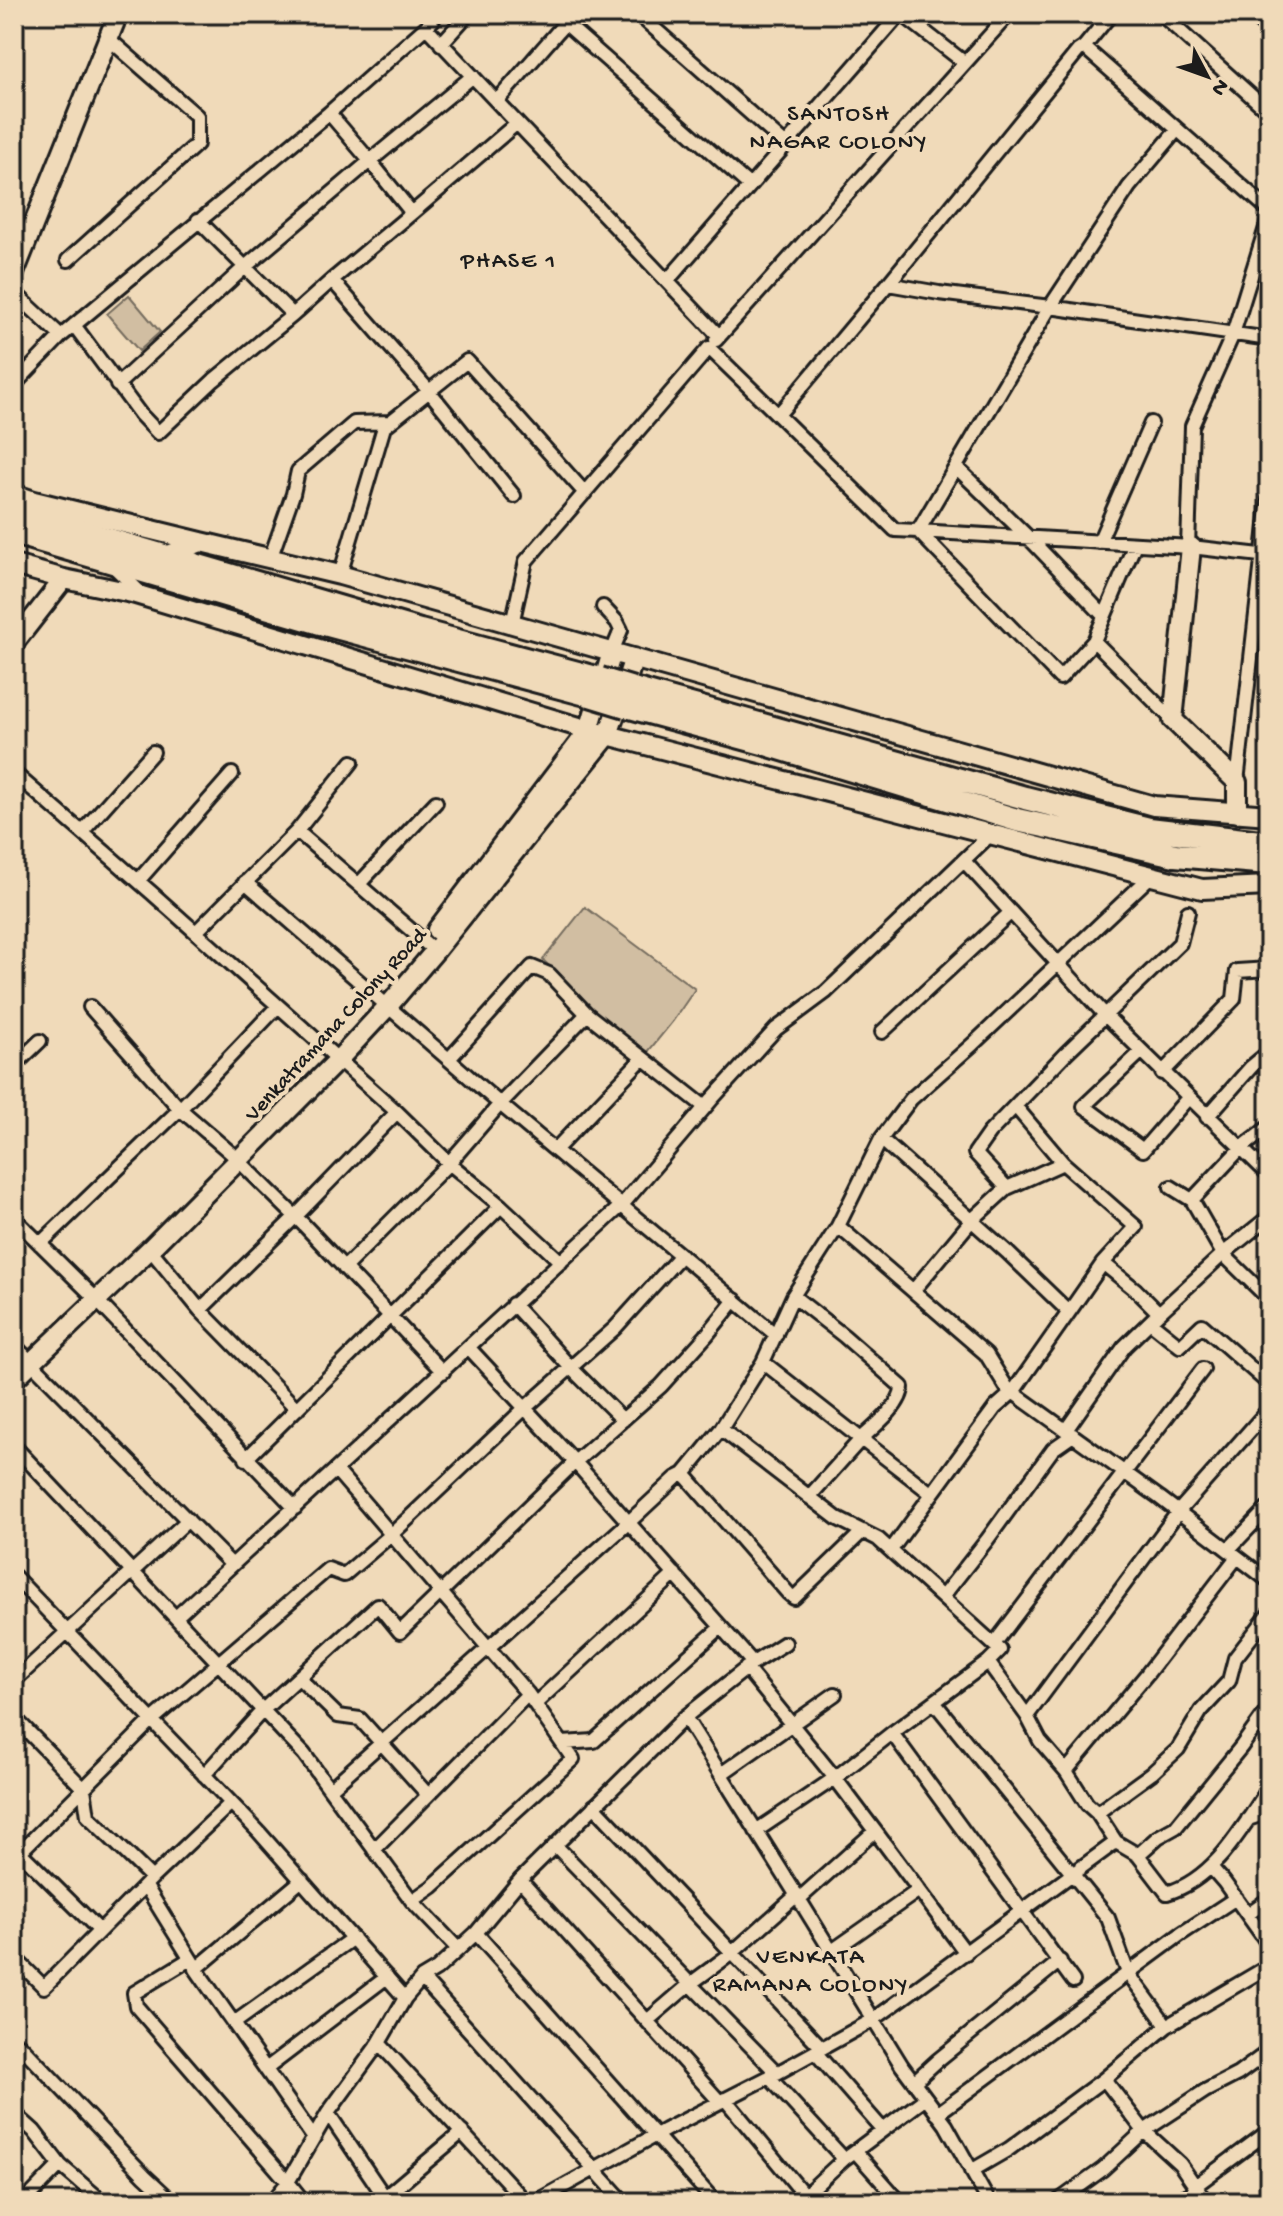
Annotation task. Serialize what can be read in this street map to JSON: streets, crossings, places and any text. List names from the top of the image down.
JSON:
{
  "streets": {
    "street": ["Venkatramana Colony Road"]
  },
  "districts": ["SANTOSH NAGAR COLONY", "PHASE 1", "VENKATA RAMANA COLONY"],
  "north": "bottom right"
}
